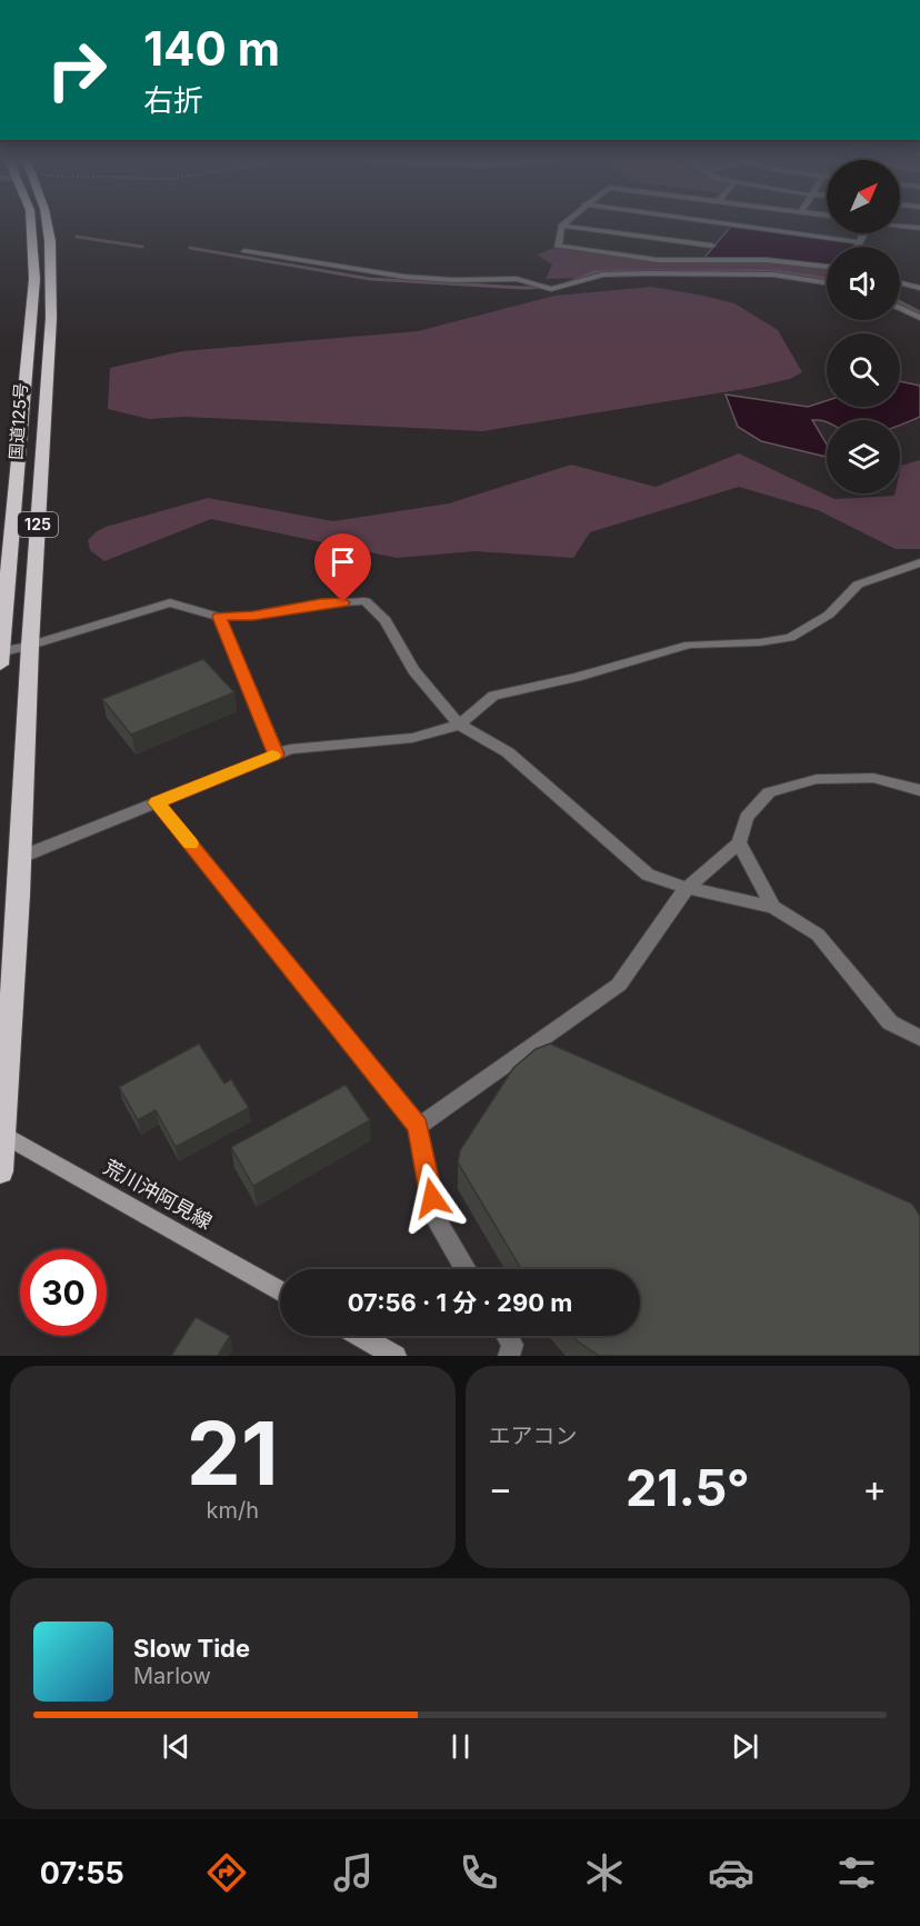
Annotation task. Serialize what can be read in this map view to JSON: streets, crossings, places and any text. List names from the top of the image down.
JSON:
{
  "streets": {
    "highway": ["国道125号", "125"],
    "main road": ["荒川沖阿見線"]
  },
  "crossings": [
    ["国道125号", "荒川沖阿見線"]
  ],
  "north": "top right",
  "page": {
    "turn": ["140 m", "右折"],
    "limit": "30",
    "trip": "07:56 · 1 分 · 290 m",
    "tile": [
      ["21", "km/h"],
      "エアコン"
    ],
    "heat": ["−", "21.5°", "+"],
    "song": ["Slow Tide", "Marlow"],
    "tabs": "07:55"
  }
}
